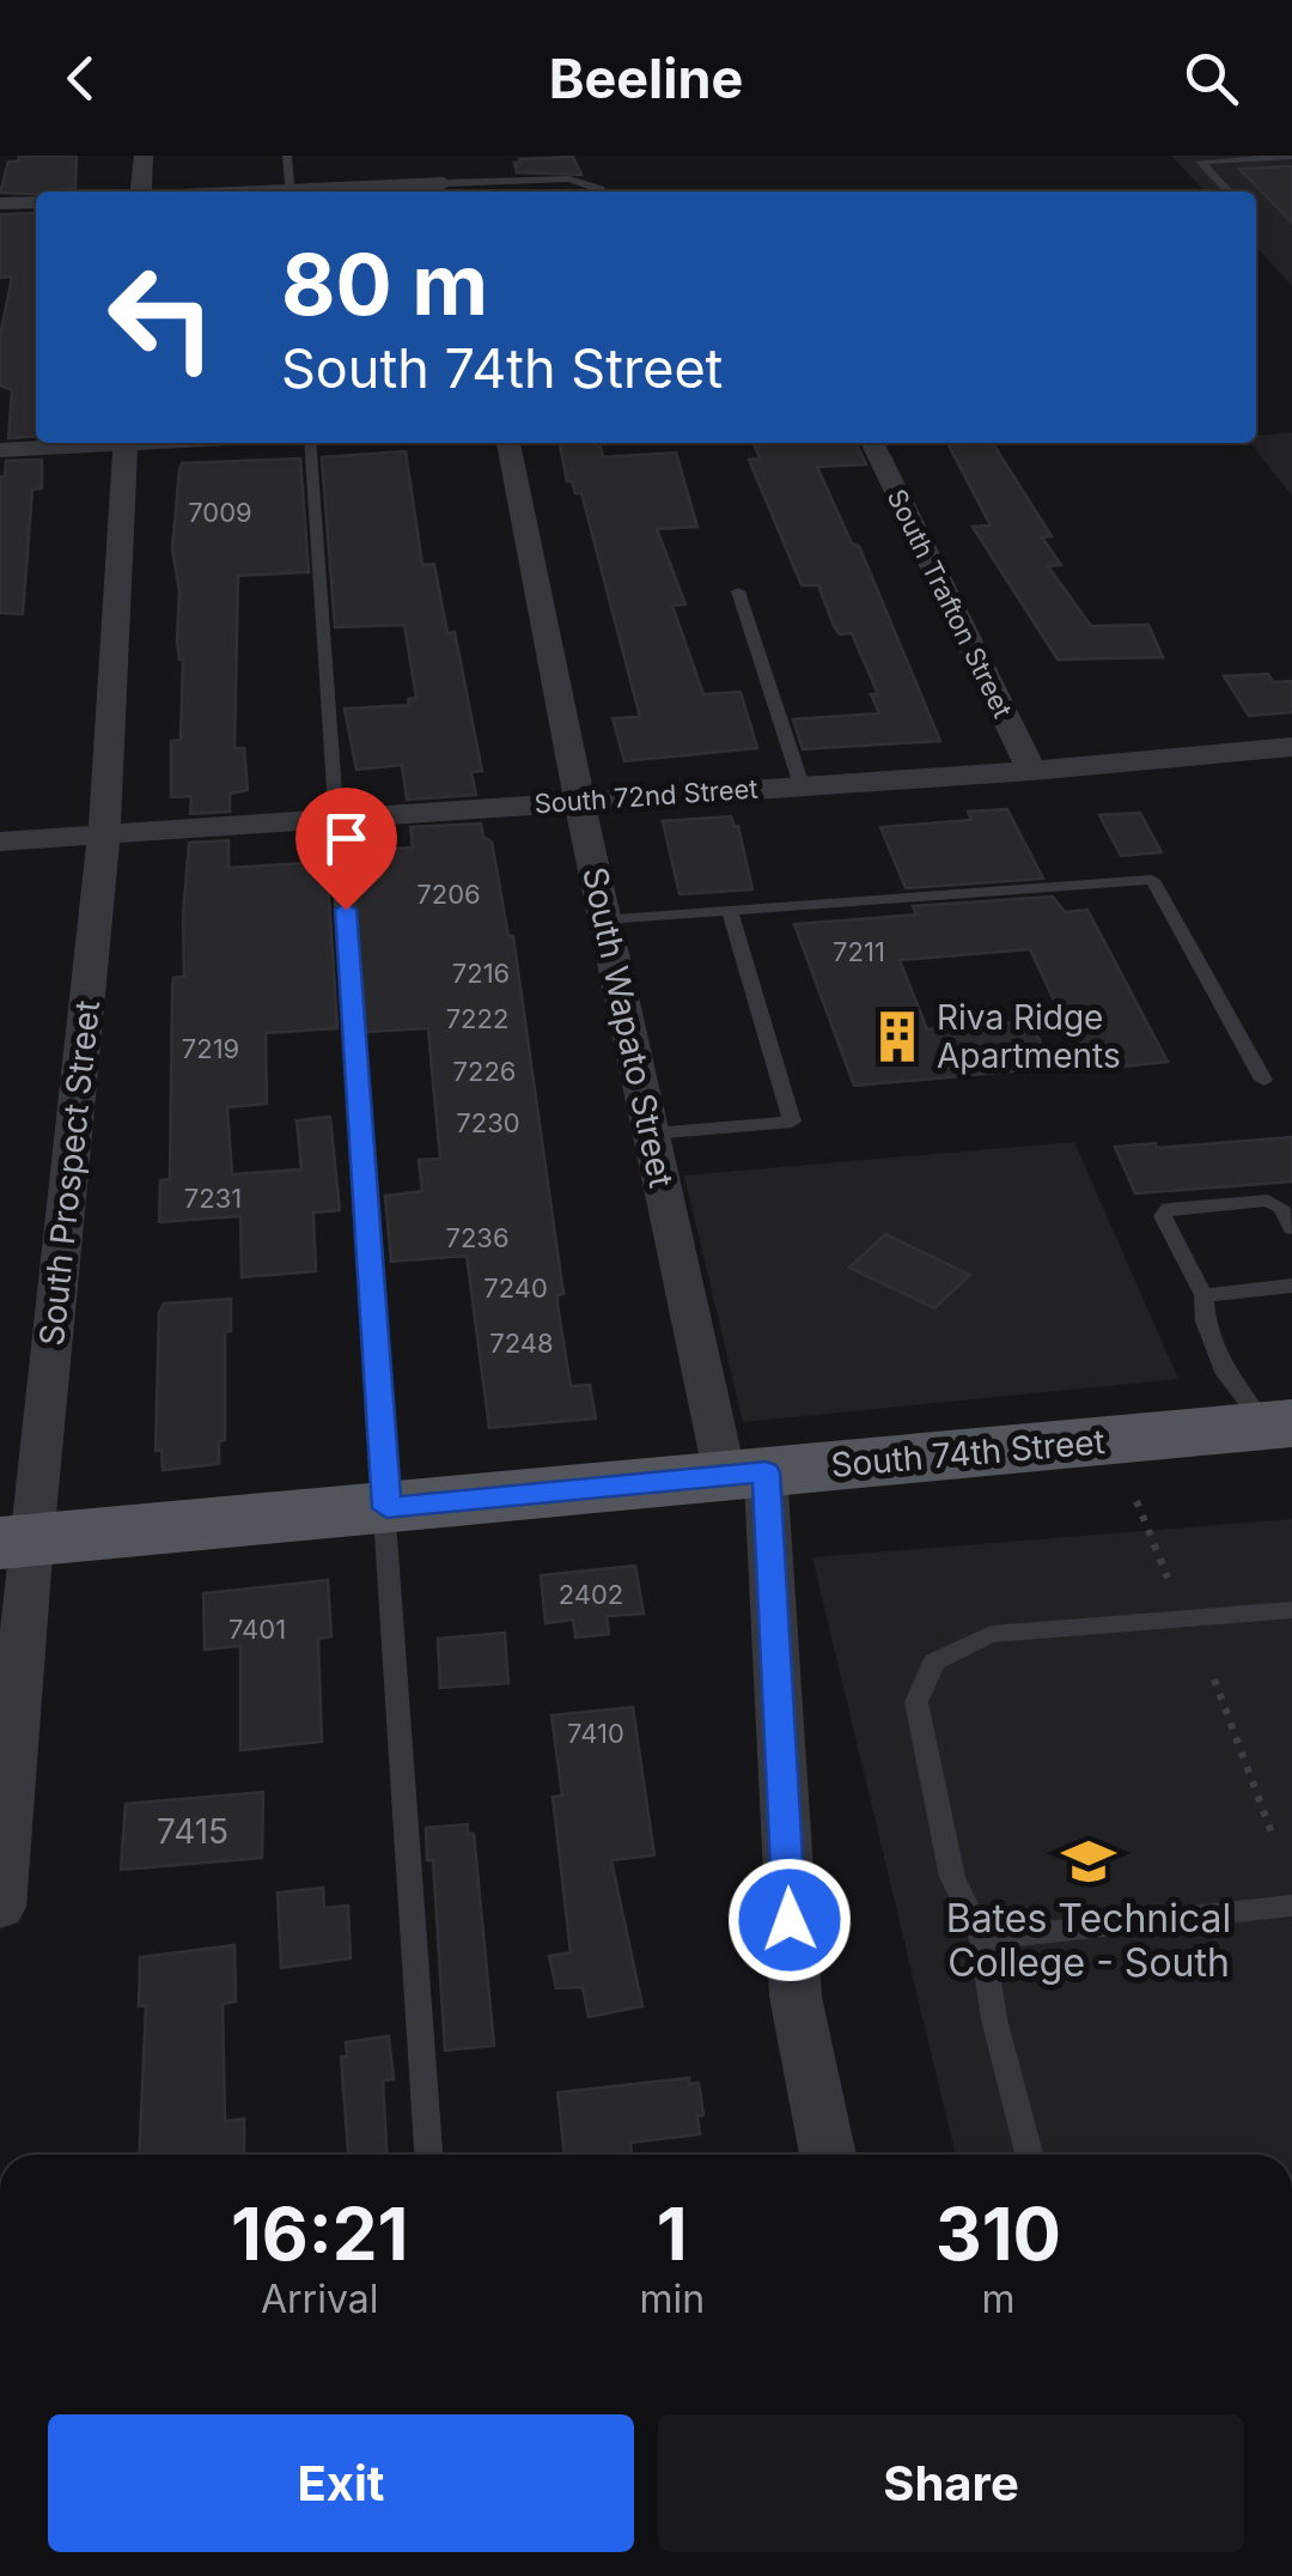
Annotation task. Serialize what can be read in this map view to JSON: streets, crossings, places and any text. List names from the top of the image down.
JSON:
{
  "streets": {
    "main road": ["South 74th Street"],
    "street": [
      "South Trafton Street",
      "South 72nd Street",
      "South Wapato Street",
      "South Prospect Street"
    ]
  },
  "crossings": [
    ["South Trafton Street", "South 72nd Street"],
    ["South 72nd Street", "South Wapato Street"],
    ["South 72nd Street", "South Prospect Street"],
    ["South Wapato Street", "South 74th Street"],
    ["South Prospect Street", "South 74th Street"]
  ],
  "places": {
    "building": ["Riva Ridge Apartments"],
    "school or university": ["Bates Technical College - South"]
  },
  "house_numbers": [
    "7009",
    "7206",
    "7211",
    "7216",
    "7222",
    "7219",
    "7226",
    "7230",
    "7231",
    "7236",
    "7240",
    "7248",
    "2402",
    "7401",
    "7410",
    "7415"
  ],
  "page": {
    "header": "Beeline",
    "turn": ["80 m", "South 74th Street"],
    "eta": [
      "16:21",
      "Arrival",
      "1",
      "min",
      "310",
      "m"
    ],
    "buttons": ["Exit", "Share"]
  }
}
